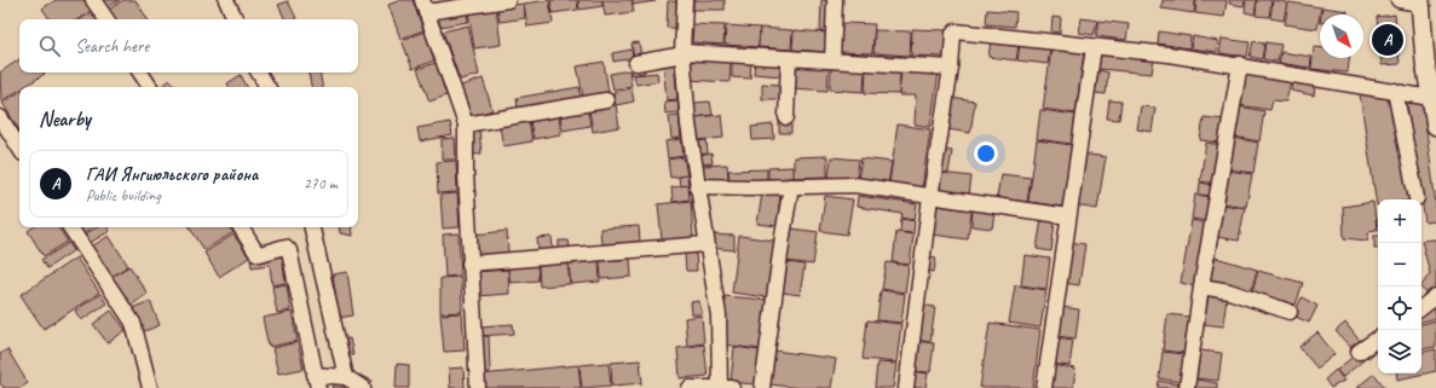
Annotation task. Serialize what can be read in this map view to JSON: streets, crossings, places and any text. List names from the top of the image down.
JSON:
{
  "north": "bottom right",
  "page": {
    "search": "Search here",
    "pins": "A",
    "heading": "Nearby",
    "list": [
      {
        "mark": "A",
        "name": "ГАИ Янгиюльского района",
        "note": "Public building",
        "value": "270 m"
      }
    ],
    "map_buttons": ["+", "−"]
  }
}
